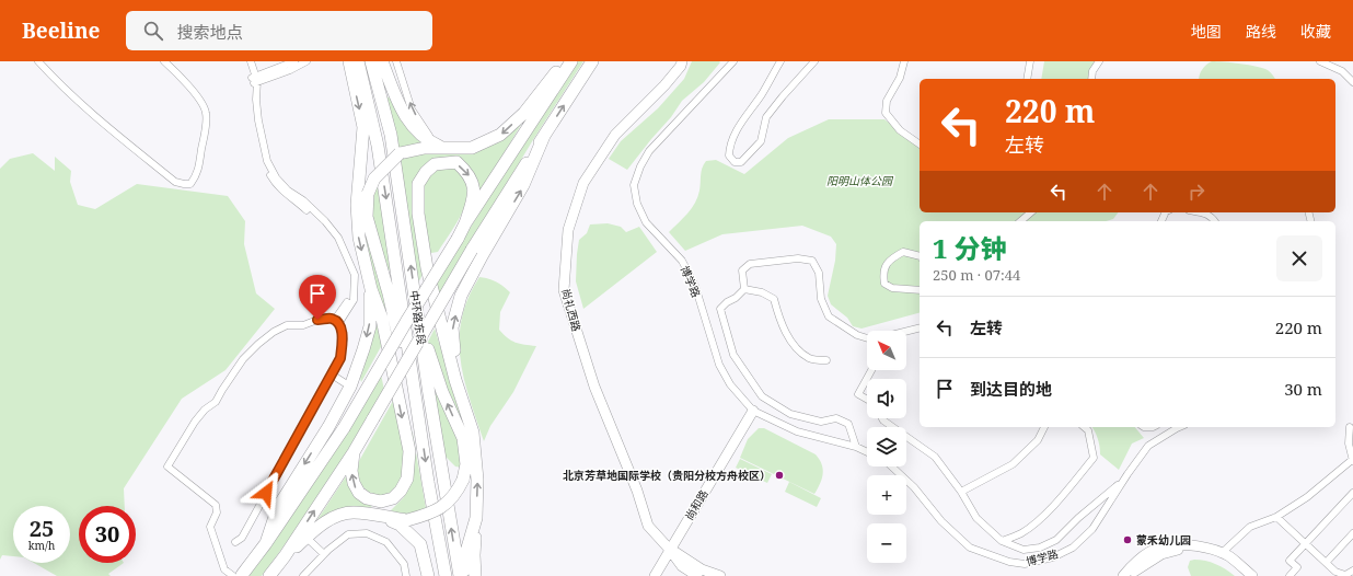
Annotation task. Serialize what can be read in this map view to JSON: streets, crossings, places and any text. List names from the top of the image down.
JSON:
{
  "streets": {
    "highway": ["中环路东段"],
    "street": ["博学路", "尚礼西路", "尚和路"]
  },
  "crossings": [
    ["博学路", "尚和路"],
    ["尚礼西路", "尚和路"]
  ],
  "parks": ["阳明山体公园"],
  "places": ["北京芳草地国际学校（贵阳分校方舟校区）", "蒙禾幼儿园"],
  "north": "top left",
  "page": {
    "header": "Beeline",
    "search": "搜索地点",
    "nav": ["地图", "路线", "收藏"],
    "turn": ["220 m", "左转"],
    "heading": ["1 分钟", "250 m · 07:44"],
    "list": [
      {
        "name": "左转",
        "value": "220 m"
      },
      {
        "name": "到达目的地",
        "value": "30 m"
      }
    ],
    "map_buttons": ["+", "−"],
    "speed": "25 km/h",
    "limit": "30"
  }
}
